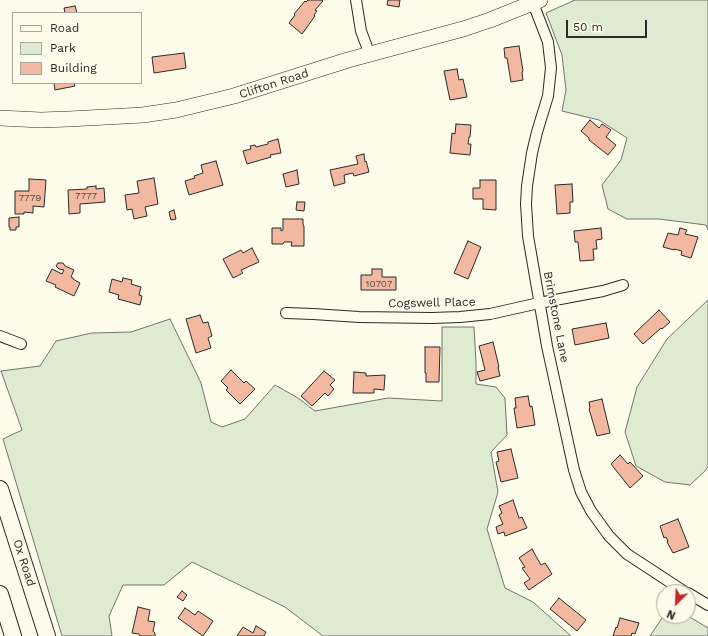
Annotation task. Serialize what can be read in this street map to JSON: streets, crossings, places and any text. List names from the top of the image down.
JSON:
{
  "streets": {
    "highway": ["Ox Road"],
    "main road": ["Clifton Road"],
    "street": ["Cogswell Place", "Brimstone Lane"]
  },
  "crossings": [
    ["Clifton Road", "Brimstone Lane"],
    ["Cogswell Place", "Brimstone Lane"]
  ],
  "house_numbers": ["7777", "7779", "10707"],
  "legend": ["Road", "Park", "Building"],
  "scale_bar": "50 m",
  "north": "bottom left"
}
